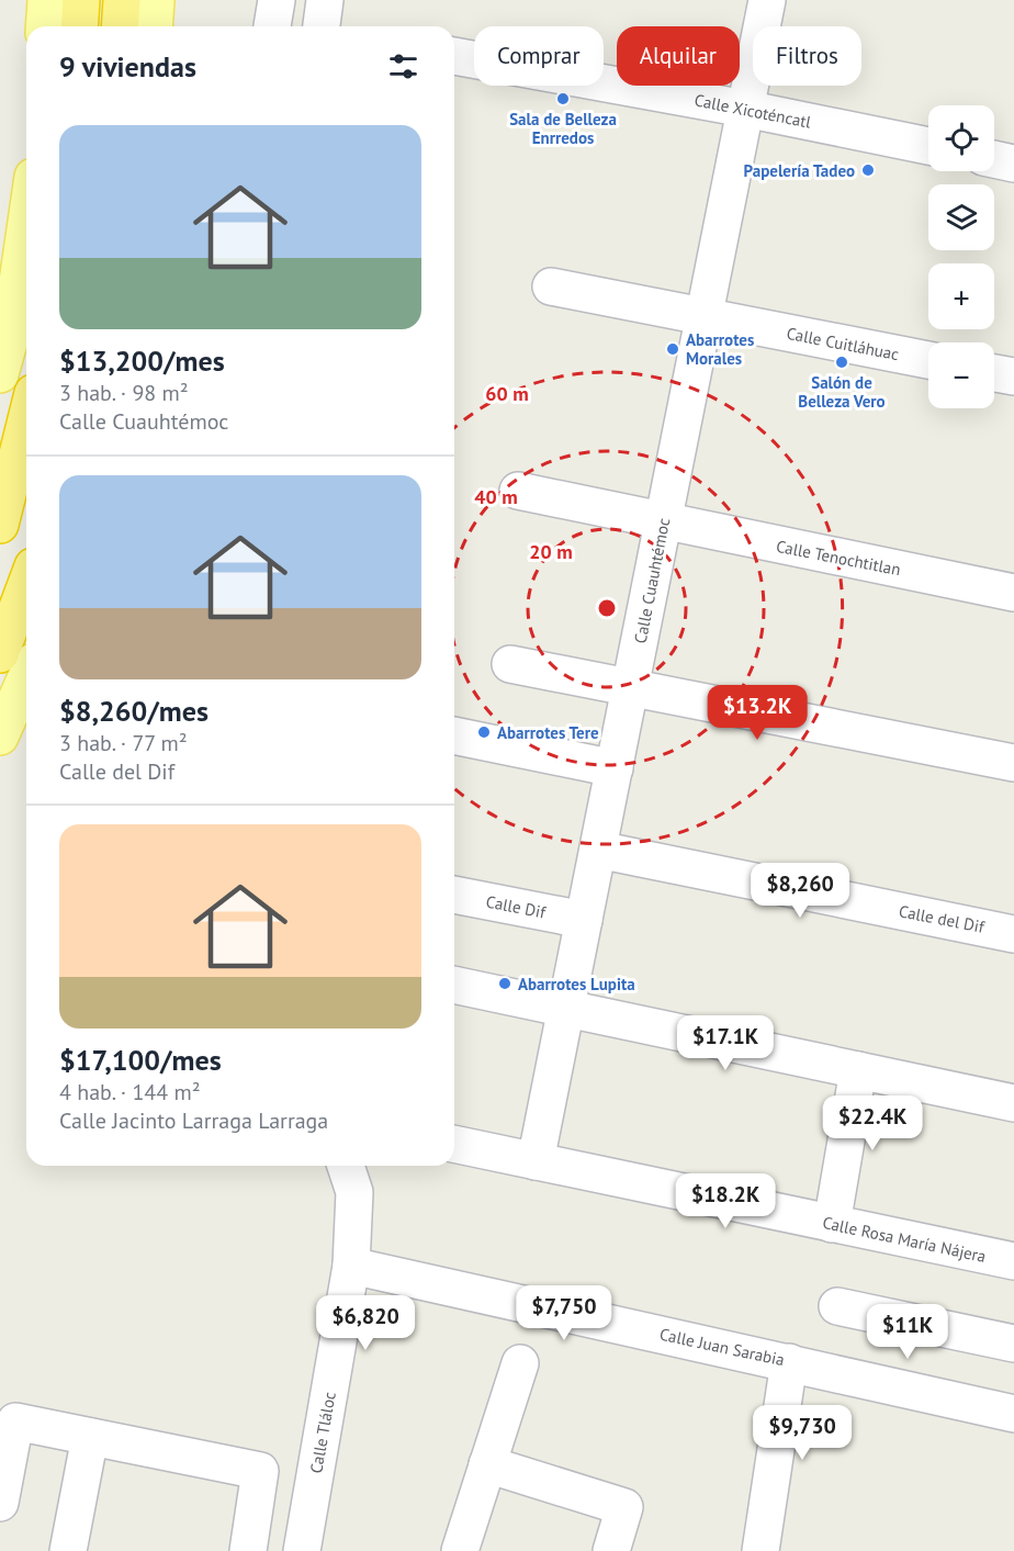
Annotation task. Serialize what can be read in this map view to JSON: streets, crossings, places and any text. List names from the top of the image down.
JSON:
{
  "streets": {
    "street": [
      "Calle Xicoténcatl",
      "Calle Cuitláhuac",
      "Calle Tenochtitlan",
      "Calle Cuauhtémoc",
      "Calle Dif",
      "Calle del Dif",
      "Calle Rosa María Nájera",
      "Calle Juan Sarabia",
      "Calle Tláloc"
    ]
  },
  "crossings": [
    ["Calle Xicoténcatl", "Calle Cuauhtémoc"],
    ["Calle Cuitláhuac", "Calle Cuauhtémoc"],
    ["Calle Tenochtitlan", "Calle Cuauhtémoc"],
    ["Calle Cuauhtémoc", "Calle Dif"],
    ["Calle Cuauhtémoc", "Calle del Dif"],
    ["Calle Cuauhtémoc", "Calle Rosa María Nájera"],
    ["Calle Juan Sarabia", "Calle Tláloc"]
  ],
  "places": [
    "Sala de Belleza Enrredos",
    "Papelería Tadeo",
    "Abarrotes Morales",
    "Salón de Belleza Vero",
    "Abarrotes Tere",
    "Abarrotes Lupita"
  ],
  "page": {
    "chip": ["Comprar", "Alquilar", "Filtros"],
    "heading": "9 viviendas",
    "map_buttons": ["+", "−"],
    "list": [
      {
        "name": "$13,200/mes",
        "note": "3 hab. · 98 m² · Calle Cuauhtémoc"
      },
      {
        "name": "$8,260/mes",
        "note": "3 hab. · 77 m² · Calle del Dif"
      },
      {
        "name": "$17,100/mes",
        "note": "4 hab. · 144 m² · Calle Jacinto Larraga Larraga"
      }
    ],
    "price": [
      "$13.2K",
      "$8,260",
      "$17.1K",
      "$22.4K",
      "$18.2K",
      "$7,750",
      "$6,820",
      "$11K",
      "$9,730"
    ]
  },
  "rings": ["60 m", "40 m", "20 m"]
}
